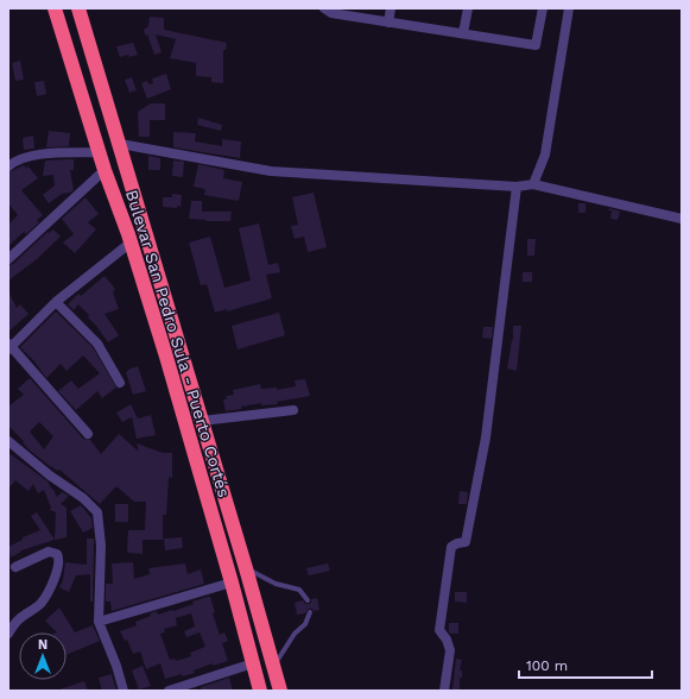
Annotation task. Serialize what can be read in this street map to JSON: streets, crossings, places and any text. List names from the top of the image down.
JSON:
{
  "streets": {
    "highway": ["Bulevar San Pedro Sula - Puerto Cortés"]
  },
  "scale_bar": "100 m",
  "north": "top"
}
